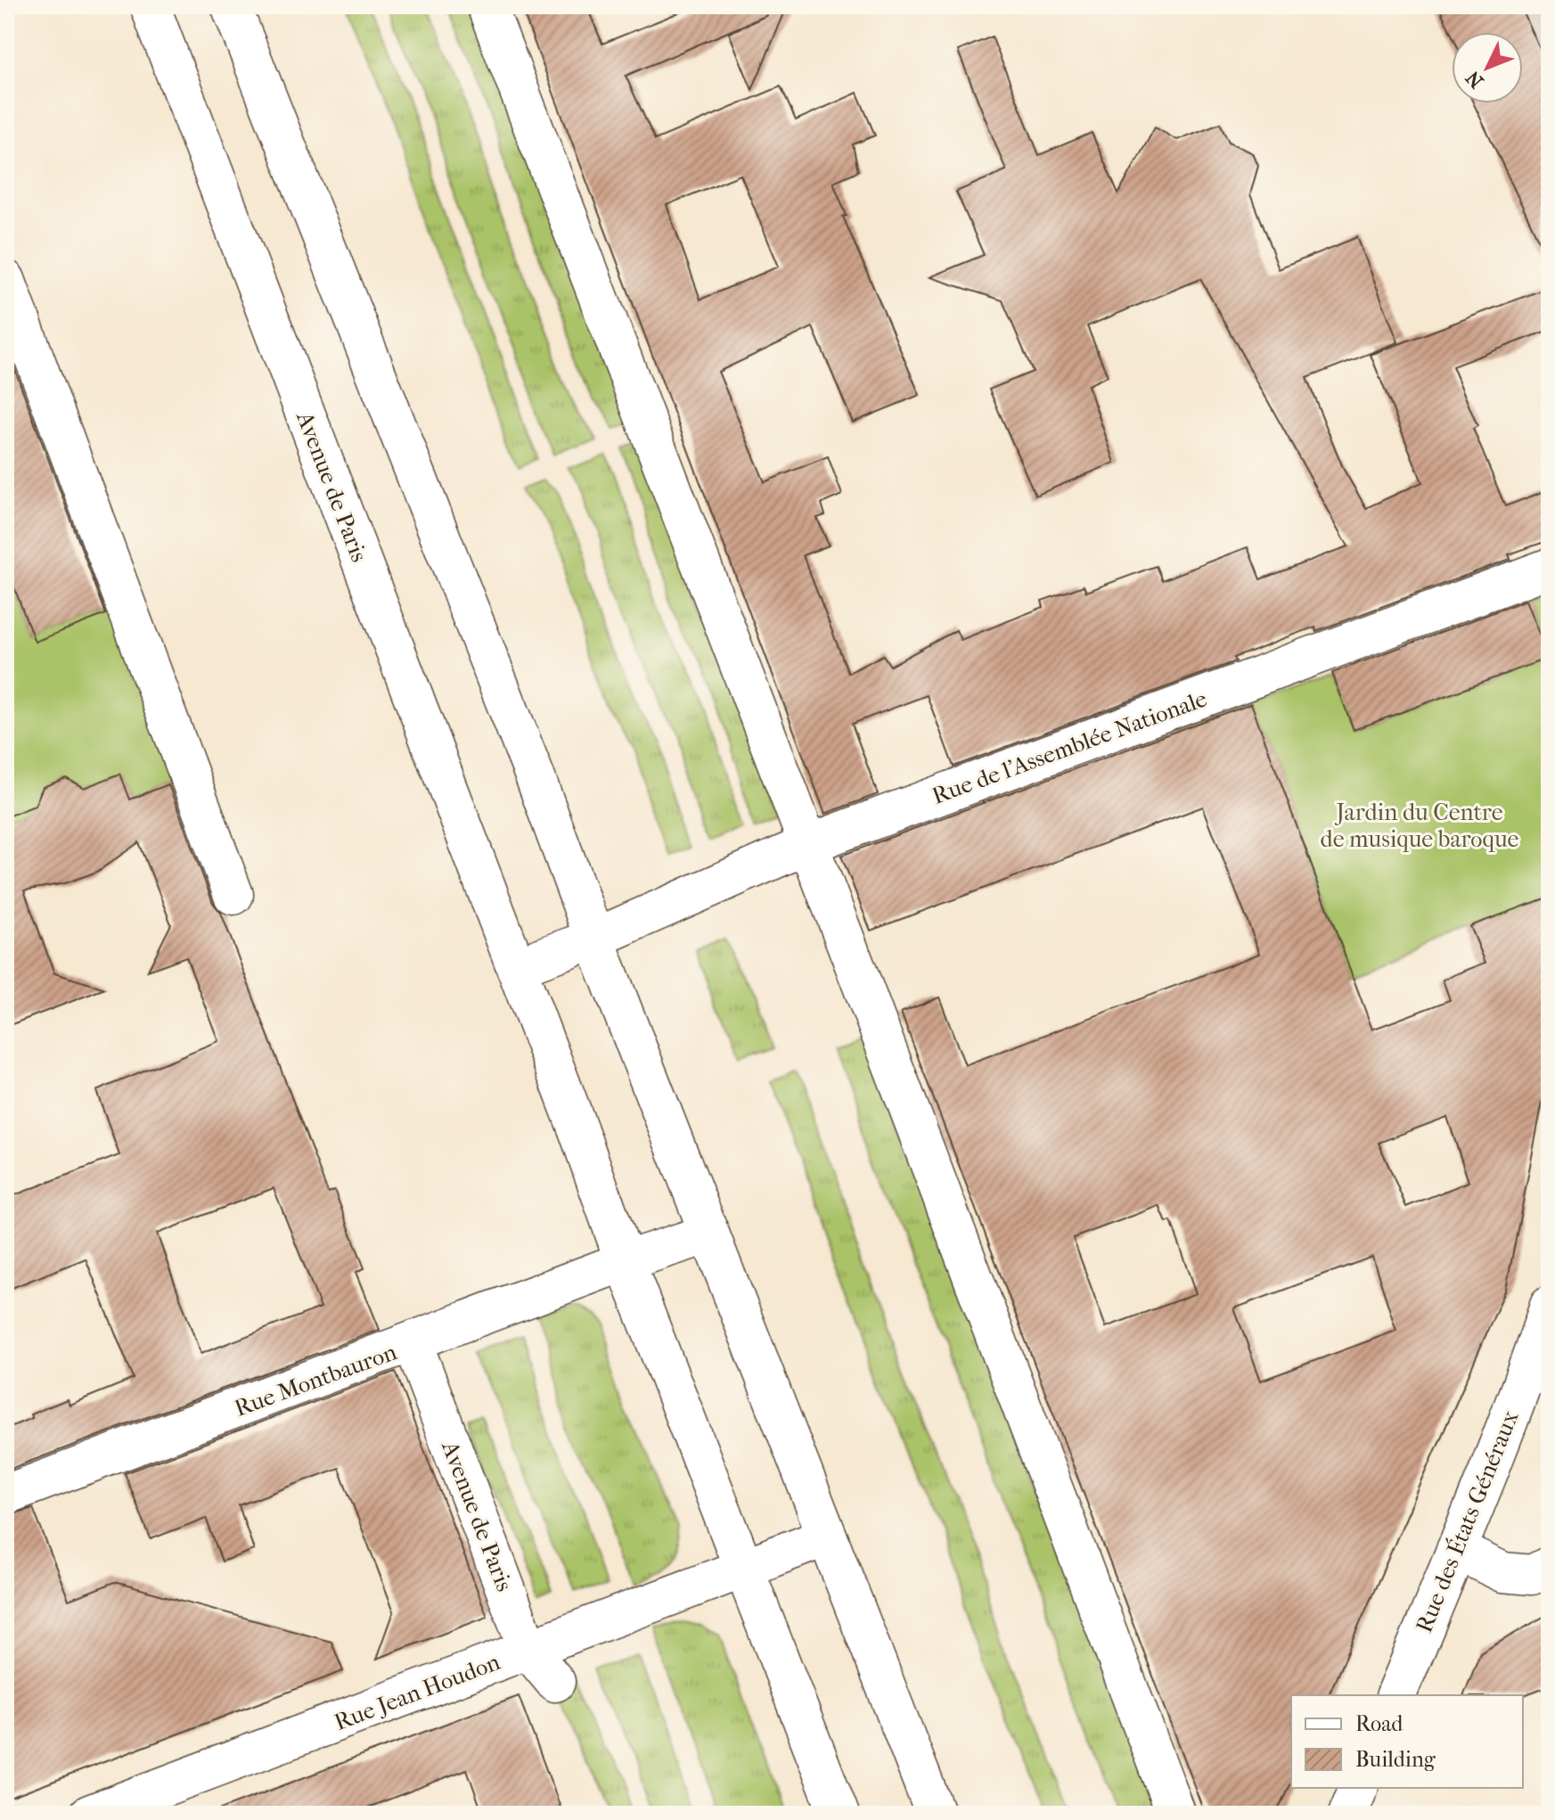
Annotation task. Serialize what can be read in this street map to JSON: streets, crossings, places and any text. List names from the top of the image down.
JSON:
{
  "streets": {
    "street": [
      "Avenue de Paris",
      "Rue de l'Assemblée Nationale",
      "Rue Montbauron",
      "Rue des États Généraux",
      "Rue Jean Houdon"
    ]
  },
  "crossings": [
    ["Avenue de Paris", "Rue Montbauron"],
    ["Avenue de Paris", "Rue Jean Houdon"]
  ],
  "parks": ["Jardin du Centre de musique baroque"],
  "legend": ["Road", "Building"],
  "north": "bottom left"
}
